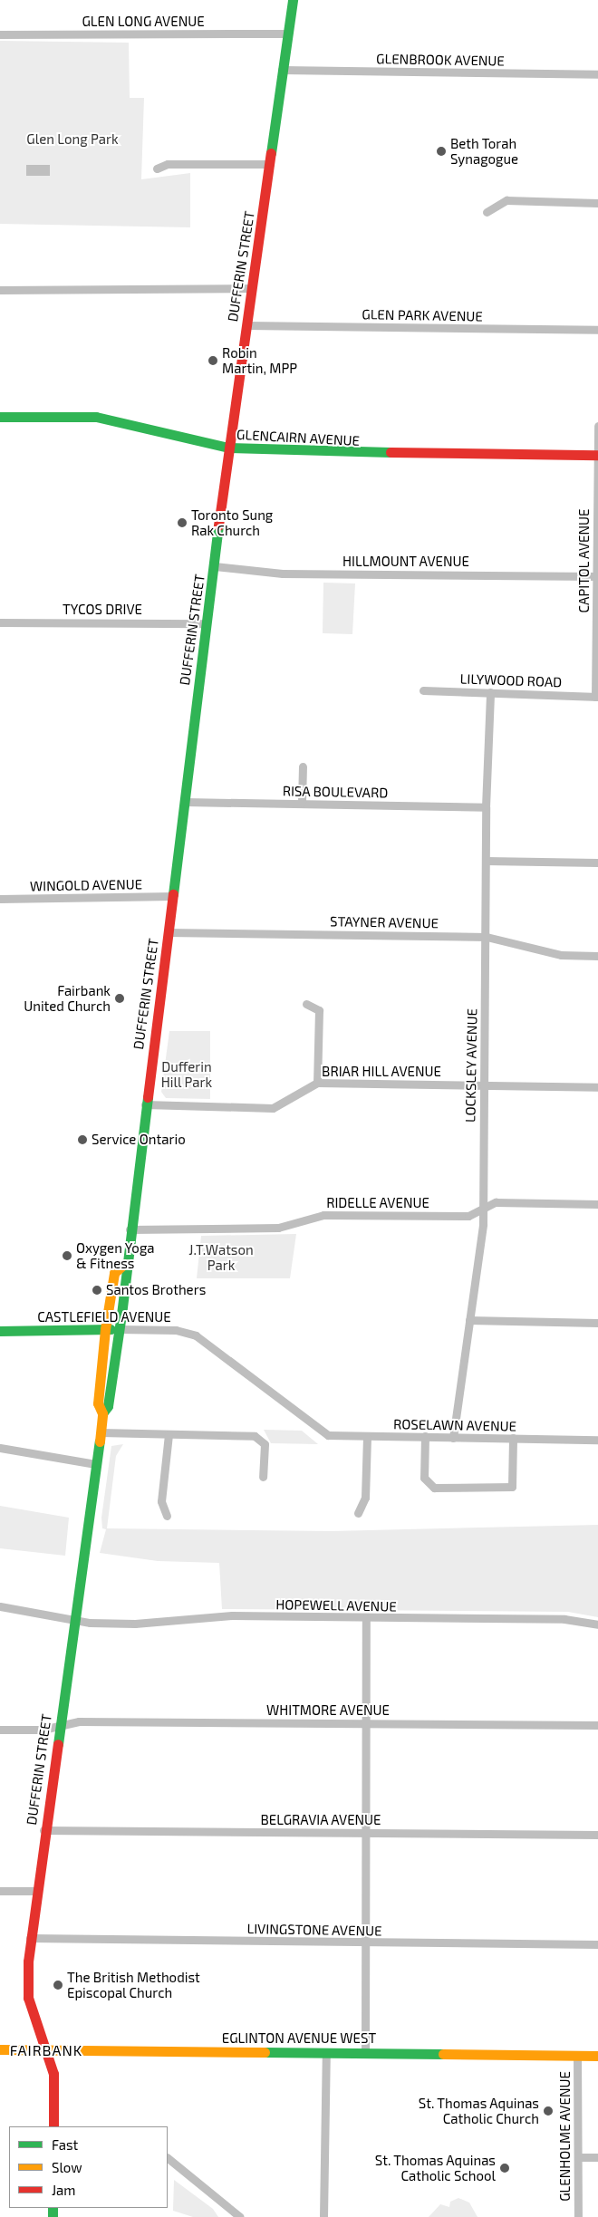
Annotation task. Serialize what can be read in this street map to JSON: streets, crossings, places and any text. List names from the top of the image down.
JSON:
{
  "streets": {
    "main road": [
      "DUFFERIN STREET",
      "GLENCAIRN AVENUE",
      "CASTLEFIELD AVENUE",
      "EGLINTON AVENUE WEST"
    ],
    "street": [
      "GLEN LONG AVENUE",
      "GLENBROOK AVENUE",
      "GLEN PARK AVENUE",
      "CAPITOL AVENUE",
      "HILLMOUNT AVENUE",
      "TYCOS DRIVE",
      "LILYWOOD ROAD",
      "RISA BOULEVARD",
      "WINGOLD AVENUE",
      "STAYNER AVENUE",
      "LOCKSLEY AVENUE",
      "BRIAR HILL AVENUE",
      "RIDELLE AVENUE",
      "ROSELAWN AVENUE",
      "HOPEWELL AVENUE",
      "WHITMORE AVENUE",
      "BELGRAVIA AVENUE",
      "LIVINGSTONE AVENUE",
      "GLENHOLME AVENUE"
    ]
  },
  "crossings": [
    ["GLEN LONG AVENUE", "DUFFERIN STREET"],
    ["GLENBROOK AVENUE", "DUFFERIN STREET"],
    ["DUFFERIN STREET", "GLEN PARK AVENUE"],
    ["DUFFERIN STREET", "GLENCAIRN AVENUE"],
    ["DUFFERIN STREET", "HILLMOUNT AVENUE"],
    ["DUFFERIN STREET", "TYCOS DRIVE"],
    ["DUFFERIN STREET", "RISA BOULEVARD"],
    ["DUFFERIN STREET", "WINGOLD AVENUE"],
    ["DUFFERIN STREET", "STAYNER AVENUE"],
    ["DUFFERIN STREET", "BRIAR HILL AVENUE"],
    ["DUFFERIN STREET", "RIDELLE AVENUE"],
    ["DUFFERIN STREET", "CASTLEFIELD AVENUE"],
    ["DUFFERIN STREET", "HOPEWELL AVENUE"],
    ["DUFFERIN STREET", "WHITMORE AVENUE"],
    ["DUFFERIN STREET", "BELGRAVIA AVENUE"],
    ["DUFFERIN STREET", "LIVINGSTONE AVENUE"],
    ["DUFFERIN STREET", "EGLINTON AVENUE WEST"],
    ["GLENCAIRN AVENUE", "CAPITOL AVENUE"],
    ["CAPITOL AVENUE", "HILLMOUNT AVENUE"],
    ["CAPITOL AVENUE", "LILYWOOD ROAD"],
    ["LILYWOOD ROAD", "LOCKSLEY AVENUE"],
    ["RISA BOULEVARD", "LOCKSLEY AVENUE"],
    ["STAYNER AVENUE", "LOCKSLEY AVENUE"],
    ["LOCKSLEY AVENUE", "BRIAR HILL AVENUE"],
    ["LOCKSLEY AVENUE", "RIDELLE AVENUE"],
    ["LOCKSLEY AVENUE", "ROSELAWN AVENUE"],
    ["CASTLEFIELD AVENUE", "ROSELAWN AVENUE"],
    ["EGLINTON AVENUE WEST", "GLENHOLME AVENUE"]
  ],
  "districts": ["FAIRBANK"],
  "parks": ["Glen Long Park", "Dufferin Hill Park", "J.T.Watson Park"],
  "places": [
    "Beth Torah Synagogue",
    "Robin Martin, MPP",
    "Toronto Sung Rak Church",
    "Fairbank United Church",
    "Service Ontario",
    "Oxygen Yoga & Fitness",
    "Santos Brothers",
    "The British Methodist Episcopal Church",
    "St. Thomas Aquinas Catholic Church",
    "St. Thomas Aquinas Catholic School"
  ],
  "legend": ["Fast", "Slow", "Jam"]
}
